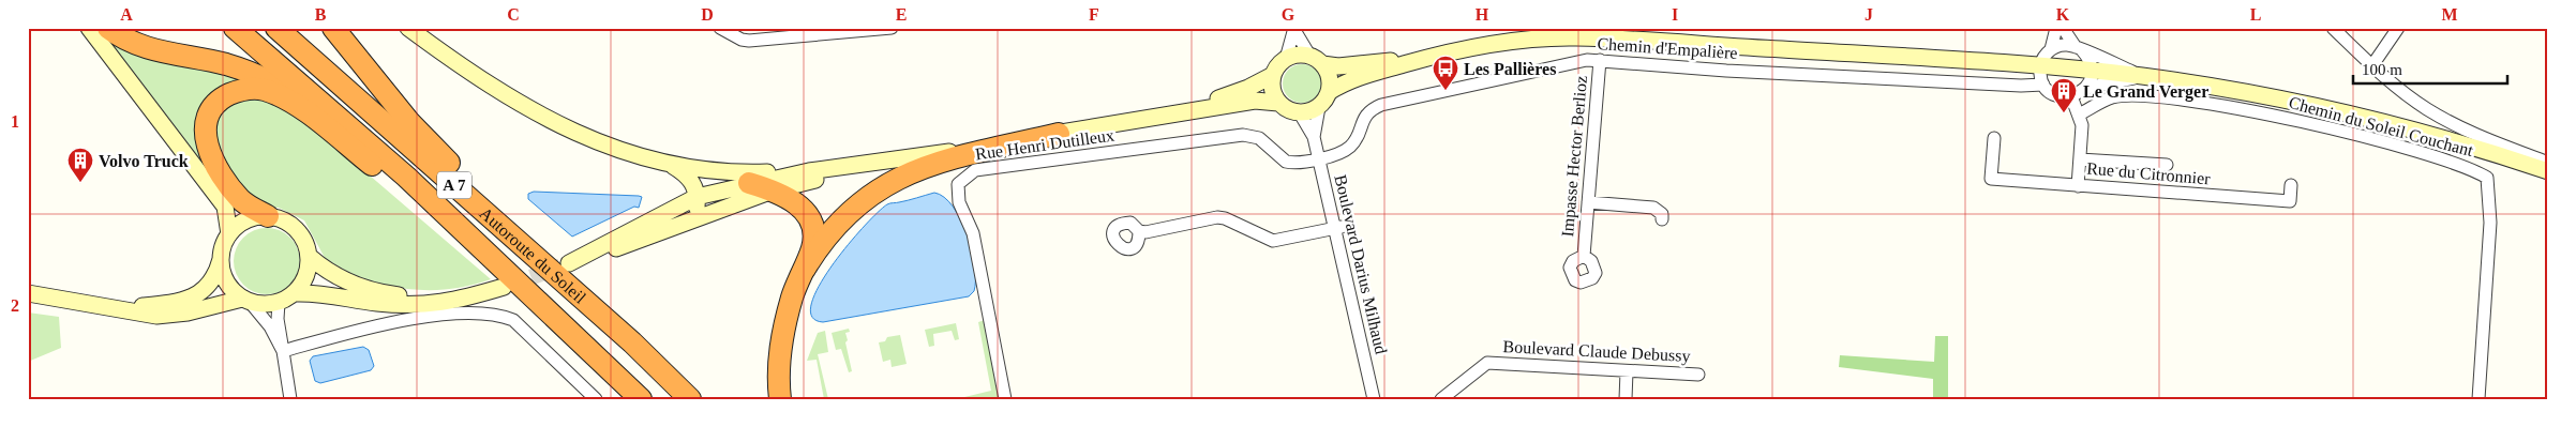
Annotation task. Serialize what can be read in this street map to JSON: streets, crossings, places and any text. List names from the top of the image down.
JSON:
{
  "streets": {
    "highway": ["A 7", "Autoroute du Soleil"],
    "street": [
      "Chemin d'Empalière",
      "Chemin du Soleil Couchant",
      "Rue Henri Dutilleux",
      "Impasse Hector Berlioz",
      "Rue du Citronnier",
      "Boulevard Darius Milhaud",
      "Boulevard Claude Debussy"
    ]
  },
  "crossings": [
    ["Chemin d'Empalière", "Rue Henri Dutilleux"],
    ["Chemin d'Empalière", "Impasse Hector Berlioz"],
    ["Chemin d'Empalière", "Boulevard Darius Milhaud"],
    ["Chemin du Soleil Couchant", "Rue du Citronnier"],
    ["Rue Henri Dutilleux", "Boulevard Darius Milhaud"]
  ],
  "places": {
    "bus stop": ["Les Pallières"],
    "building": ["Le Grand Verger", "Volvo Truck"]
  },
  "scale_bar": "100 m",
  "grid": {
    "columns": [
      "A",
      "B",
      "C",
      "D",
      "E",
      "F",
      "G",
      "H",
      "I",
      "J",
      "K",
      "L",
      "M"
    ],
    "rows": ["1", "2"]
  }
}
